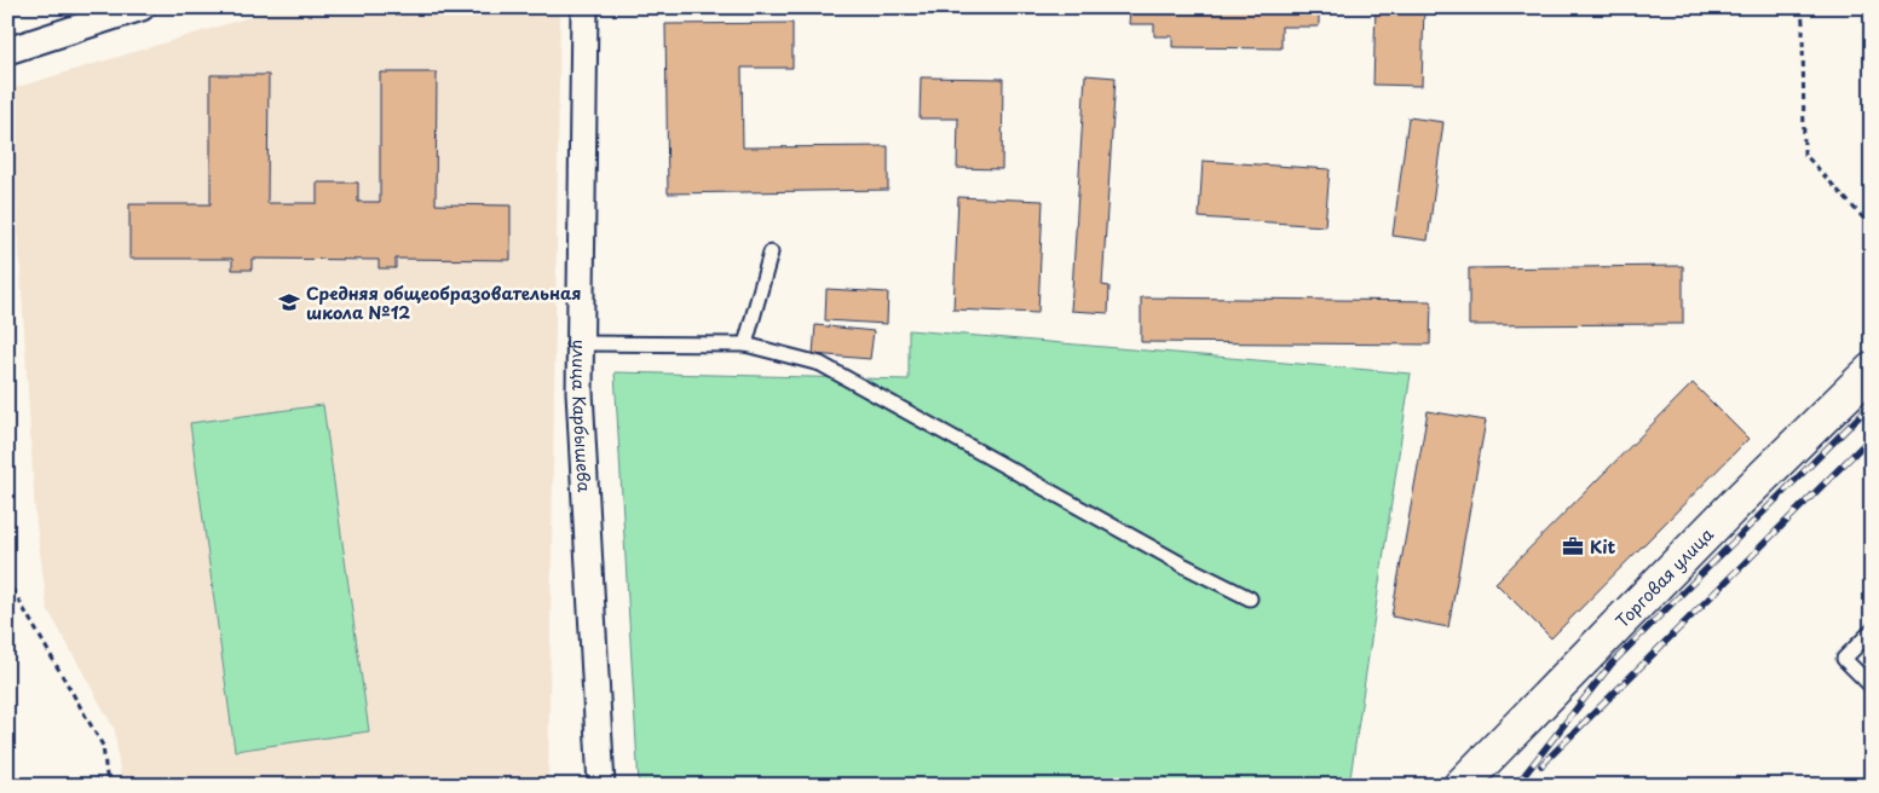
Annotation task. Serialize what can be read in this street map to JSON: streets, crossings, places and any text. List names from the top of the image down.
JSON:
{
  "streets": {
    "street": ["улица Карбышева", "Торговая улица"]
  },
  "places": {
    "school or university": ["Средняя общеобразовательная школа №12"],
    "office": ["Kit"]
  }
}
